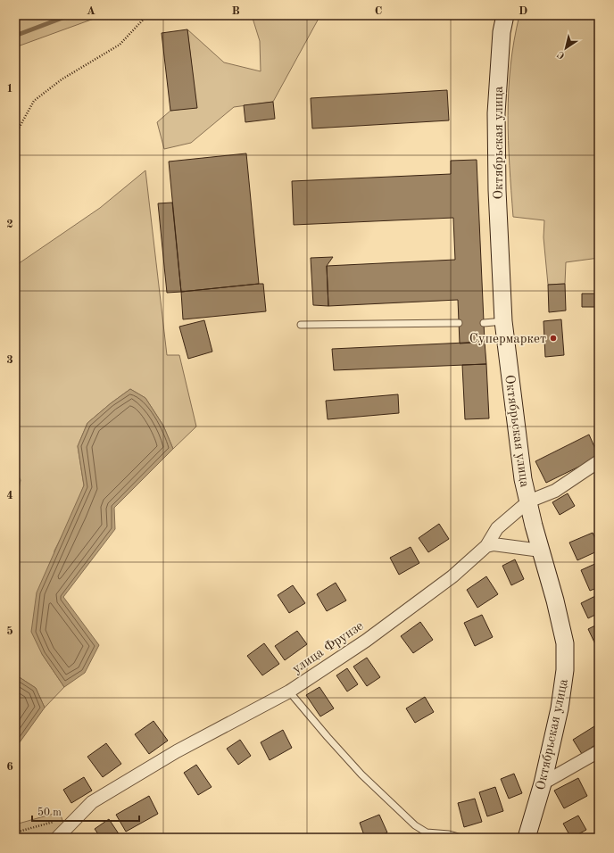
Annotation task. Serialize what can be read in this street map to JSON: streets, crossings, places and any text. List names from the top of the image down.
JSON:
{
  "streets": {
    "main road": ["Октябрьская улица"],
    "street": ["улица Фрунзе"]
  },
  "crossings": [
    ["Октябрьская улица", "улица Фрунзе"]
  ],
  "places": ["Супермаркет"],
  "scale_bar": "50 m",
  "north": "bottom left",
  "grid": {
    "columns": [
      "A",
      "B",
      "C",
      "D"
    ],
    "rows": [
      "1",
      "2",
      "3",
      "4",
      "5",
      "6"
    ]
  }
}
